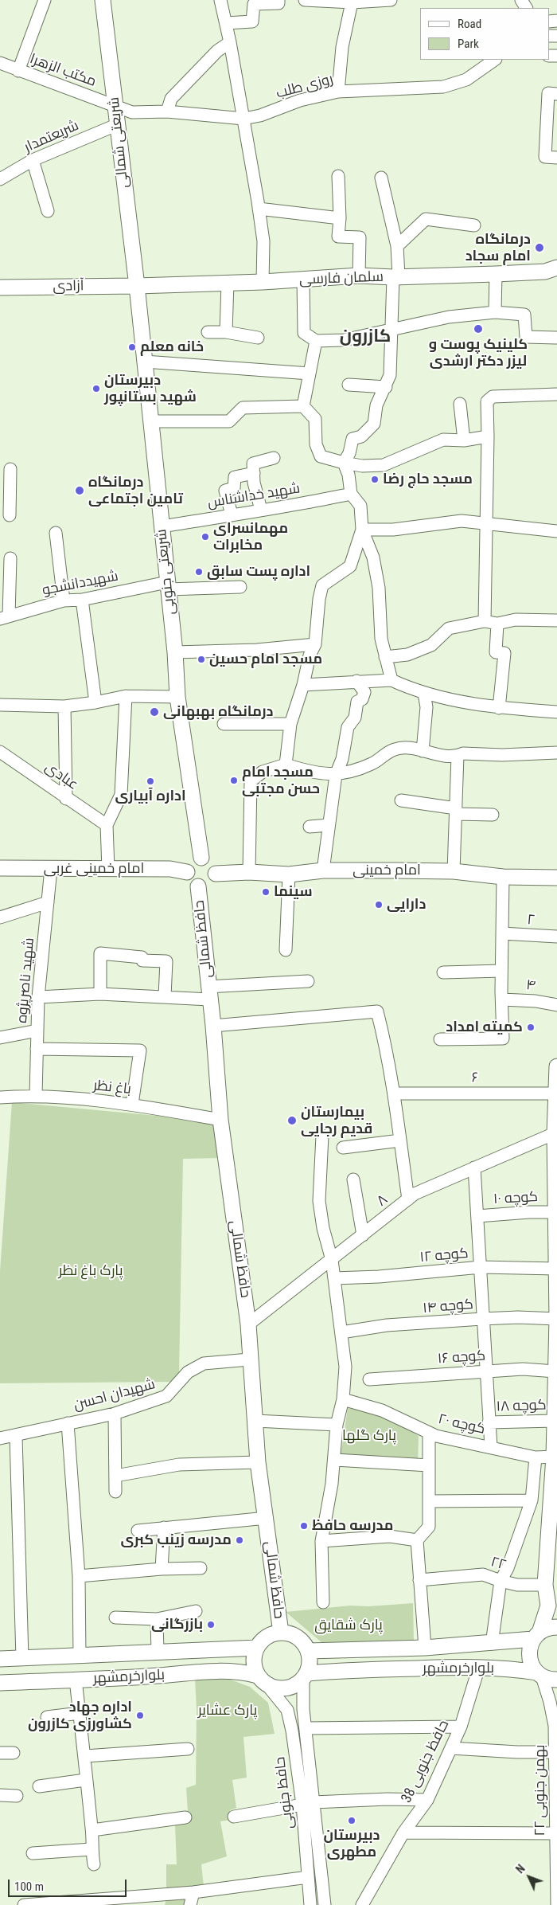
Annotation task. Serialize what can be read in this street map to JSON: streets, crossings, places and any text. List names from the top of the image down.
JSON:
{
  "streets": {
    "main road": [
      "شریعتی شمالی",
      "سلمان فارسی",
      "آزادی",
      "شریعتی جنوبی",
      "امام خمینی غربی",
      "امام خمینی",
      "حافظ شمالی",
      "بلوارخرمشهر"
    ],
    "street": [
      "مکتب الزهرا",
      "روزی طلب",
      "شریعتمدار",
      "شهید خداشناس",
      "شهیددانشجو",
      "عبادی",
      "۲",
      "شهید ناصرپژوه",
      "۴",
      "۶",
      "باغ نظر",
      "کوچه ۱۰",
      "۸",
      "کوچه ۱۲",
      "کوچه ۱۴",
      "کوچه ۱۶",
      "شهیدان احسن",
      "کوچه ۱۸",
      "کوچه ۲۰",
      "۲۲",
      "حافظ جنوبی 38",
      "۲۲ بهمن جنوبی",
      "حافظ جنوبی"
    ]
  },
  "crossings": [
    ["مکتب الزهرا", "روزی طلب"],
    ["مکتب الزهرا", "شریعتی شمالی"],
    ["روزی طلب", "شریعتی شمالی"],
    ["شریعتمدار", "شریعتی شمالی"],
    ["شریعتی شمالی", "سلمان فارسی"],
    ["شریعتی شمالی", "آزادی"],
    ["شریعتی شمالی", "شریعتی جنوبی"],
    ["سلمان فارسی", "آزادی"],
    ["سلمان فارسی", "شریعتی جنوبی"],
    ["آزادی", "شریعتی جنوبی"],
    ["شهید خداشناس", "شریعتی جنوبی"],
    ["شریعتی جنوبی", "شهیددانشجو"],
    ["شریعتی جنوبی", "امام خمینی غربی"],
    ["شریعتی جنوبی", "امام خمینی"],
    ["شریعتی جنوبی", "حافظ شمالی"],
    ["امام خمینی غربی", "امام خمینی"],
    ["امام خمینی غربی", "حافظ شمالی"],
    ["امام خمینی غربی", "شهید ناصرپژوه"],
    ["امام خمینی", "حافظ شمالی"],
    ["حافظ شمالی", "باغ نظر"],
    ["حافظ شمالی", "۸"],
    ["حافظ شمالی", "شهیدان احسن"],
    ["حافظ شمالی", "بلوارخرمشهر"],
    ["حافظ شمالی", "حافظ جنوبی"],
    ["شهید ناصرپژوه", "باغ نظر"],
    ["بلوارخرمشهر", "حافظ جنوبی 38"],
    ["بلوارخرمشهر", "۲۲ بهمن جنوبی"],
    ["بلوارخرمشهر", "حافظ جنوبی"]
  ],
  "districts": ["کازرون"],
  "parks": [
    "پارک باغ نظر",
    "پارک گلها",
    "پارک شقایق",
    "پارک عشایر"
  ],
  "places": [
    "درمانگاه امام سجاد",
    "کلینیک پوست و لیزر دکتر ارشدی",
    "خانه معلم",
    "دبیرستان شهید بستانپور",
    "مسجد حاج رضا",
    "درمانگاه تامین اجتماعی",
    "مهمانسرای مخابرات",
    "اداره پست سابق",
    "مسجد امام حسین",
    "درمانگاه بهبهانی",
    "مسجد امام حسن مجتبی",
    "اداره آبیاری",
    "سینما",
    "دارایی",
    "کمیته امداد",
    "بیمارستان قدیم رجایی",
    "مدرسه حافظ",
    "مدرسه زینب کبری",
    "بازرگانی",
    "اداره جهاد کشاورزی کازرون",
    "دبیرستان مطهری"
  ],
  "legend": ["Road", "Park"],
  "scale_bar": "100 m",
  "north": "top left"
}
